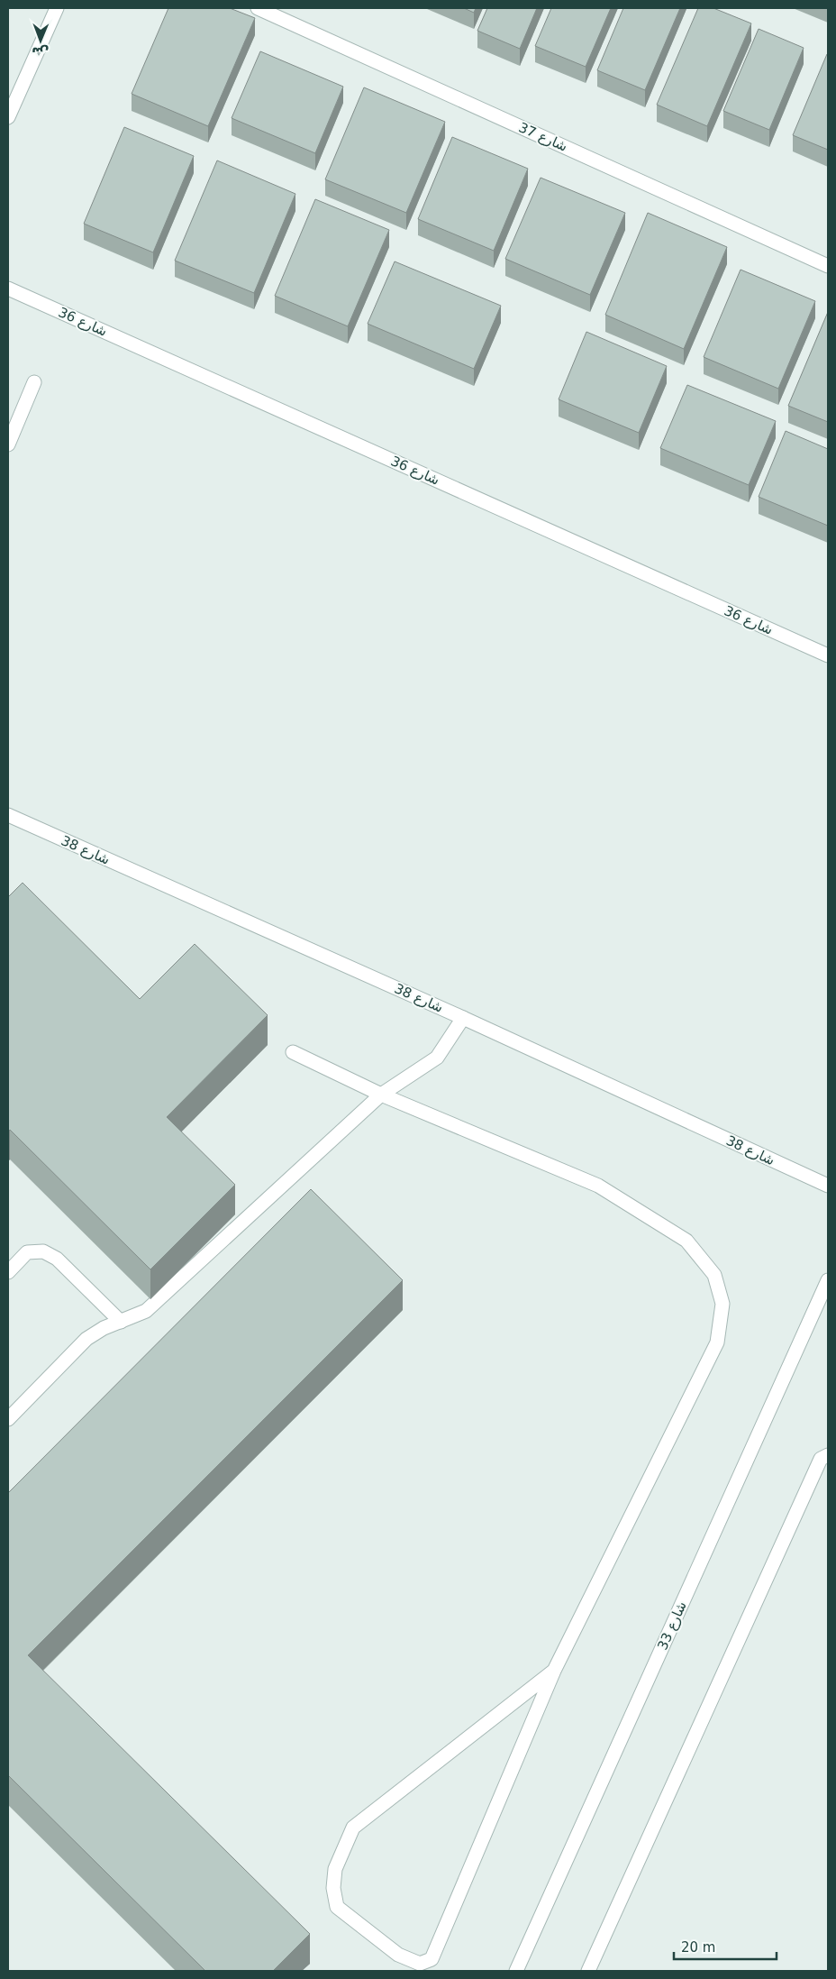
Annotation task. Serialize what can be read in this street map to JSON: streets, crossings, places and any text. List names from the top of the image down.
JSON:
{
  "streets": {
    "street": [
      "شارع 37",
      "شارع 36",
      "شارع 38",
      "شارع 33"
    ]
  },
  "scale_bar": "20 m",
  "north": "bottom"
}
